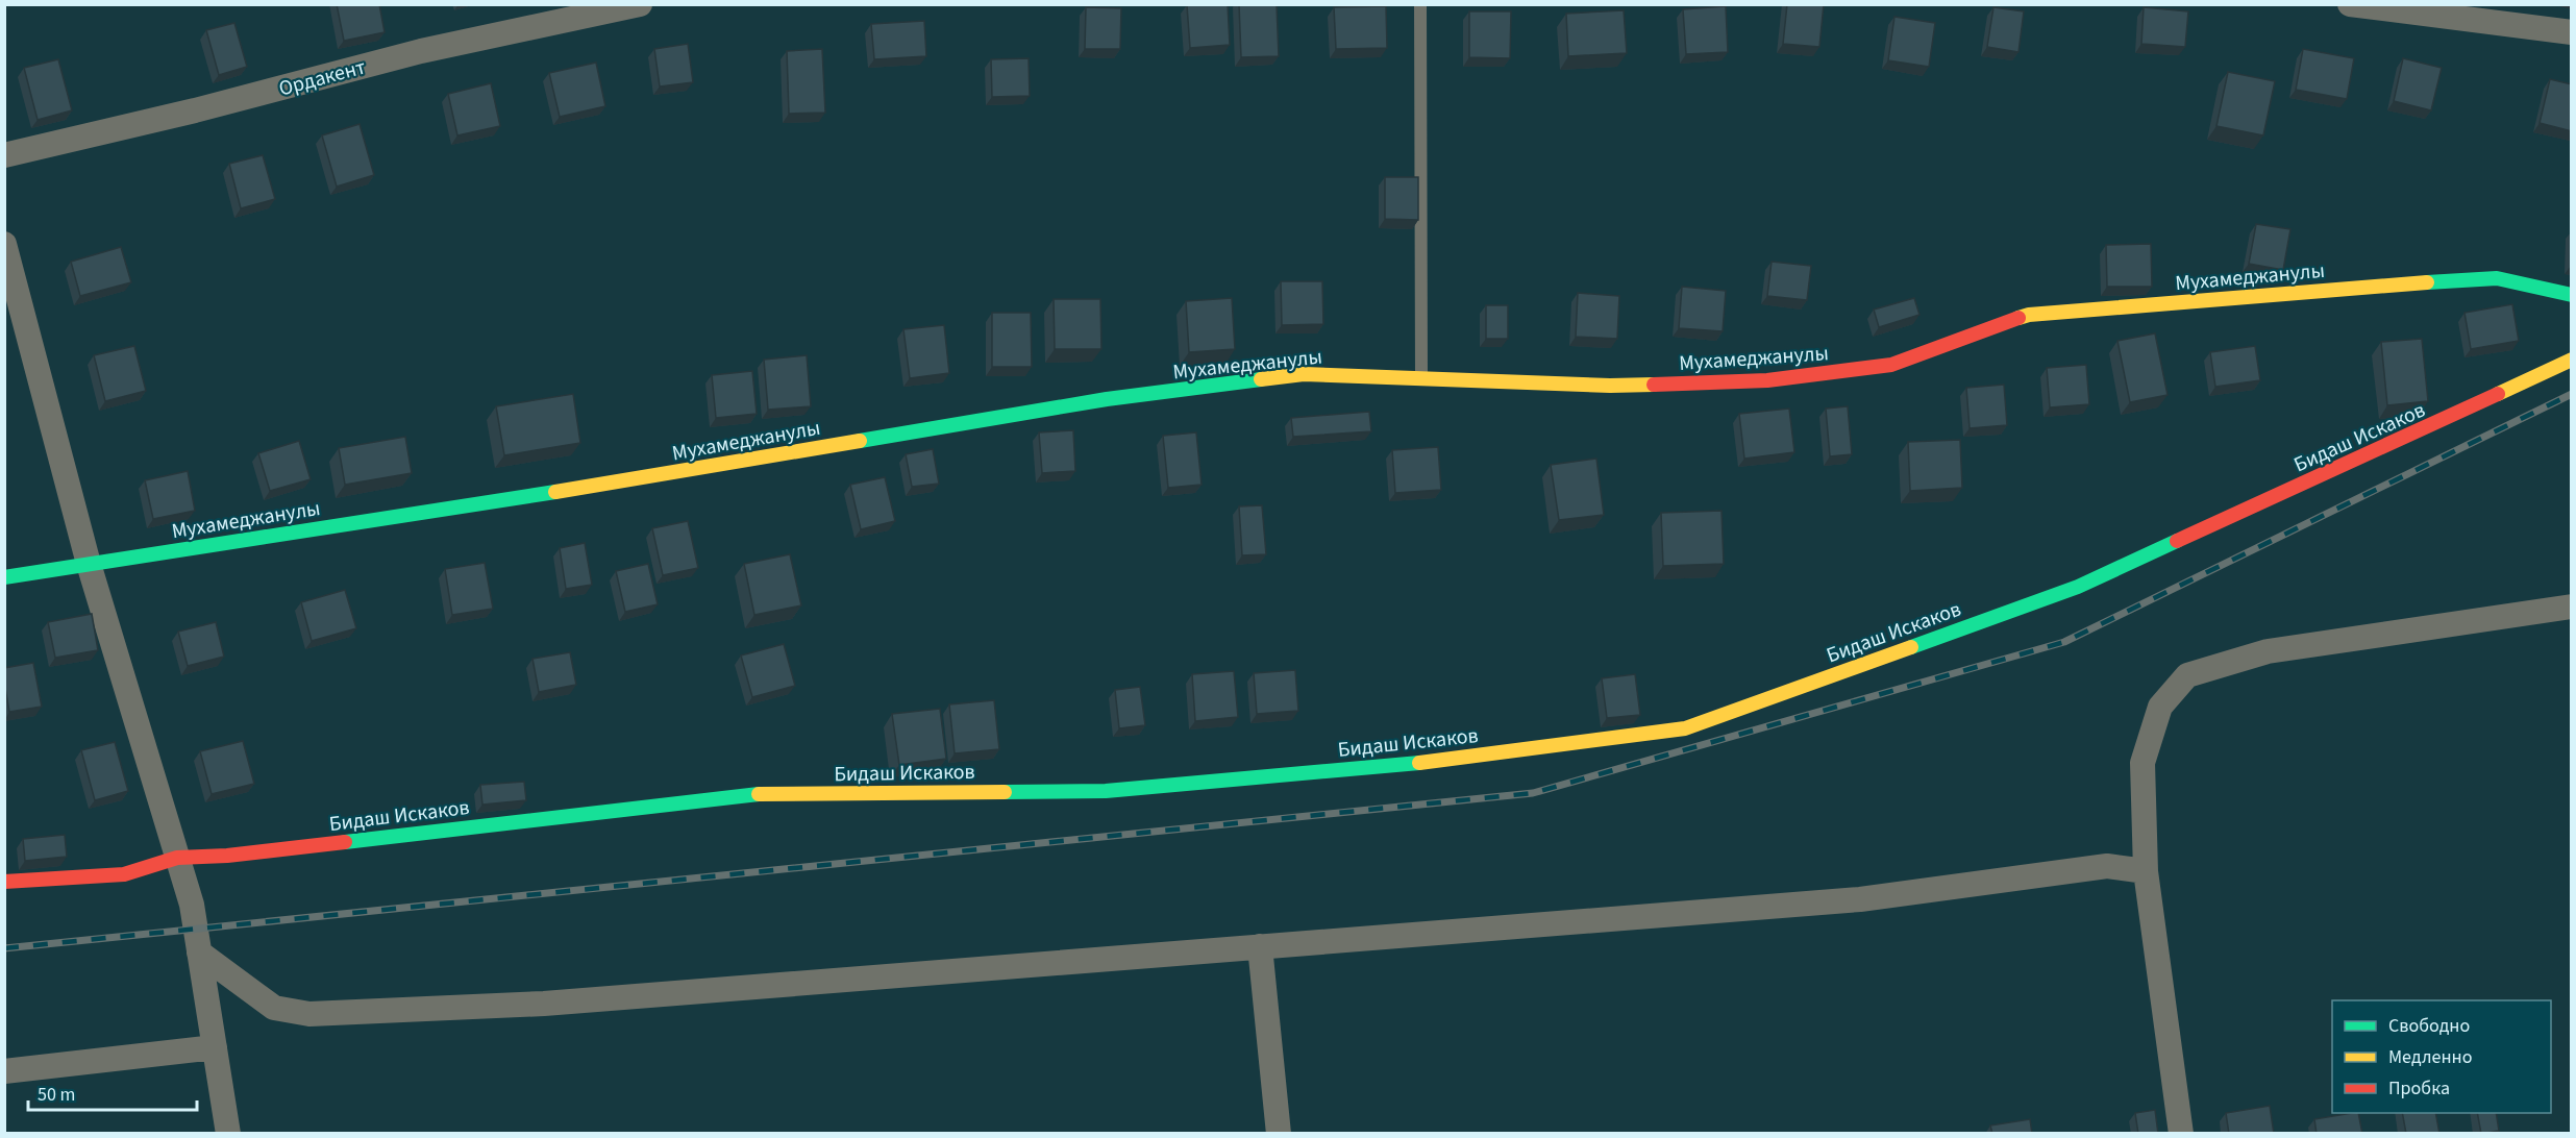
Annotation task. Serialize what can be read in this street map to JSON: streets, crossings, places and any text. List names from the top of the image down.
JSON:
{
  "streets": {
    "street": ["Ордакент", "Мухамеджанулы", "Бидаш Искаков"]
  },
  "legend": ["Свободно", "Медленно", "Пробка"],
  "scale_bar": "50 m"
}
